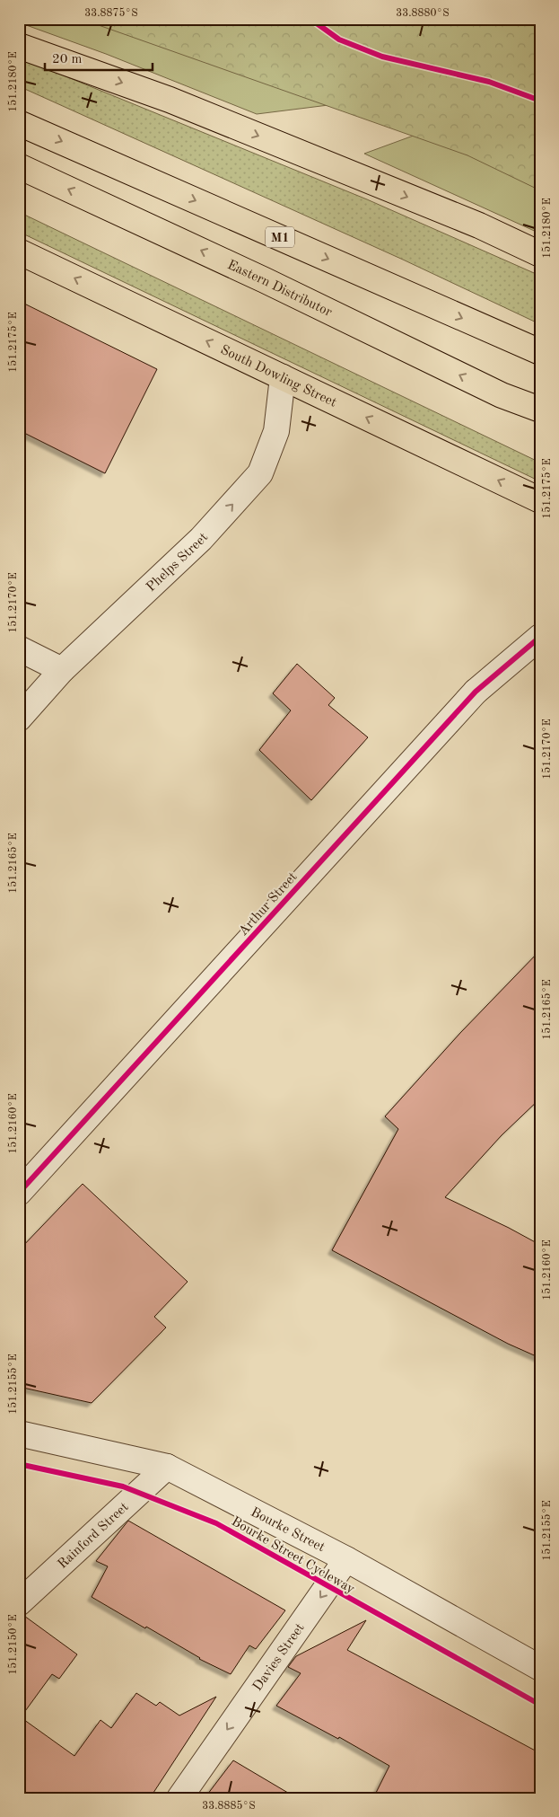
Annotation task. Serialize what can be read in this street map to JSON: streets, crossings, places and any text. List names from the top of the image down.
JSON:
{
  "streets": {
    "main road": ["M1", "Eastern Distributor", "South Dowling Street"],
    "street": [
      "Phelps Street",
      "Arthur Street",
      "Bourke Street",
      "Rainford Street",
      "Davies Street"
    ],
    "cycle path": ["Bourke Street Cycleway"]
  },
  "crossings": [
    ["South Dowling Street", "Phelps Street"],
    ["Bourke Street", "Rainford Street"],
    ["Bourke Street", "Davies Street"]
  ],
  "one_way": ["Phelps Street", "Davies Street"],
  "scale_bar": "20 m",
  "coordinates": [
    "33.8875°S",
    "33.8880°S",
    "151.2180°E",
    "151.2175°E",
    "151.2170°E",
    "151.2165°E",
    "151.2160°E",
    "151.2155°E",
    "151.2150°E",
    "33.8885°S"
  ]
}
